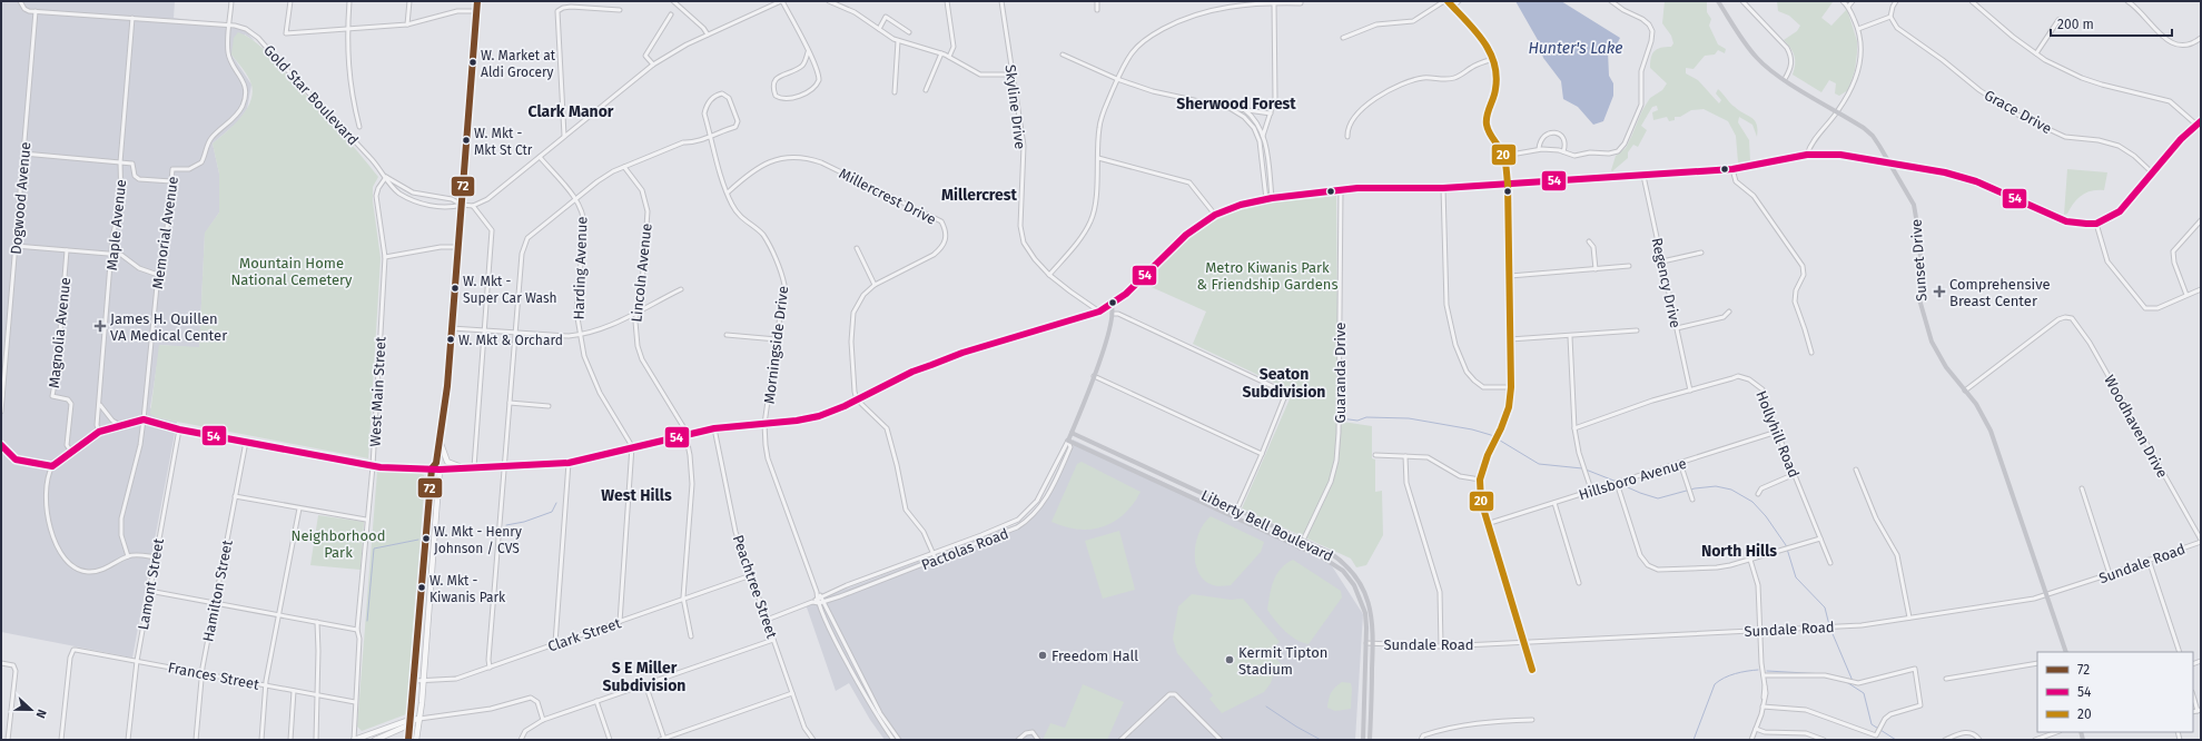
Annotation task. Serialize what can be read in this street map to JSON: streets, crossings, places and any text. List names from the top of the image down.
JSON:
{
  "streets": {
    "main road": ["Sunset Drive", "Liberty Bell Boulevard", "Pactolas Road"],
    "street": [
      "Gold Star Boulevard",
      "Skyline Drive",
      "Grace Drive",
      "Millercrest Drive",
      "Dogwood Avenue",
      "Maple Avenue",
      "Memorial Avenue",
      "Harding Avenue",
      "Lincoln Avenue",
      "Regency Drive",
      "Magnolia Avenue",
      "Morningside Drive",
      "Guaranda Drive",
      "West Main Street",
      "Woodhaven Drive",
      "Hollyhill Road",
      "Hillsboro Avenue",
      "Sundale Road",
      "Lamont Street",
      "Peachtree Street",
      "Hamilton Street",
      "Clark Street",
      "Frances Street"
    ]
  },
  "crossings": [
    ["Gold Star Boulevard", "Dogwood Avenue"],
    ["Gold Star Boulevard", "Maple Avenue"],
    ["Gold Star Boulevard", "Memorial Avenue"],
    ["Gold Star Boulevard", "West Main Street"],
    ["Millercrest Drive", "Morningside Drive"],
    ["Sunset Drive", "Woodhaven Drive"],
    ["Sunset Drive", "Sundale Road"],
    ["Lincoln Avenue", "Clark Street"],
    ["Regency Drive", "Hollyhill Road"],
    ["Morningside Drive", "Pactolas Road"],
    ["Guaranda Drive", "Liberty Bell Boulevard"],
    ["West Main Street", "Frances Street"],
    ["Woodhaven Drive", "Sundale Road"],
    ["Hollyhill Road", "Hillsboro Avenue"],
    ["Liberty Bell Boulevard", "Pactolas Road"],
    ["Liberty Bell Boulevard", "Sundale Road"],
    ["Pactolas Road", "Peachtree Street"],
    ["Lamont Street", "Frances Street"],
    ["Peachtree Street", "Clark Street"],
    ["Hamilton Street", "Frances Street"]
  ],
  "districts": [
    "Sherwood Forest",
    "Clark Manor",
    "Millercrest",
    "Seaton Subdivision",
    "West Hills",
    "North Hills",
    "S E Miller Subdivision"
  ],
  "water": ["Hunter's Lake"],
  "parks": ["Mountain Home National Cemetery", "Metro Kiwanis Park & Friendship Gardens", "Neighborhood Park"],
  "places": {
    "other": [
      "W. Market at Aldi Grocery",
      "W. Mkt - Mkt St Ctr",
      "W. Mkt - Super Car Wash",
      "W. Mkt & Orchard",
      "W. Mkt - Henry Johnson / CVS",
      "W. Mkt - Kiwanis Park",
      "Freedom Hall",
      "Kermit Tipton Stadium"
    ],
    "health": ["Comprehensive Breast Center", "James H. Quillen VA Medical Center"]
  },
  "lines": ["transit line 72", "transit line 20", "transit line 54"],
  "legend": ["72", "54", "20"],
  "scale_bar": "200 m",
  "north": "right"
}
